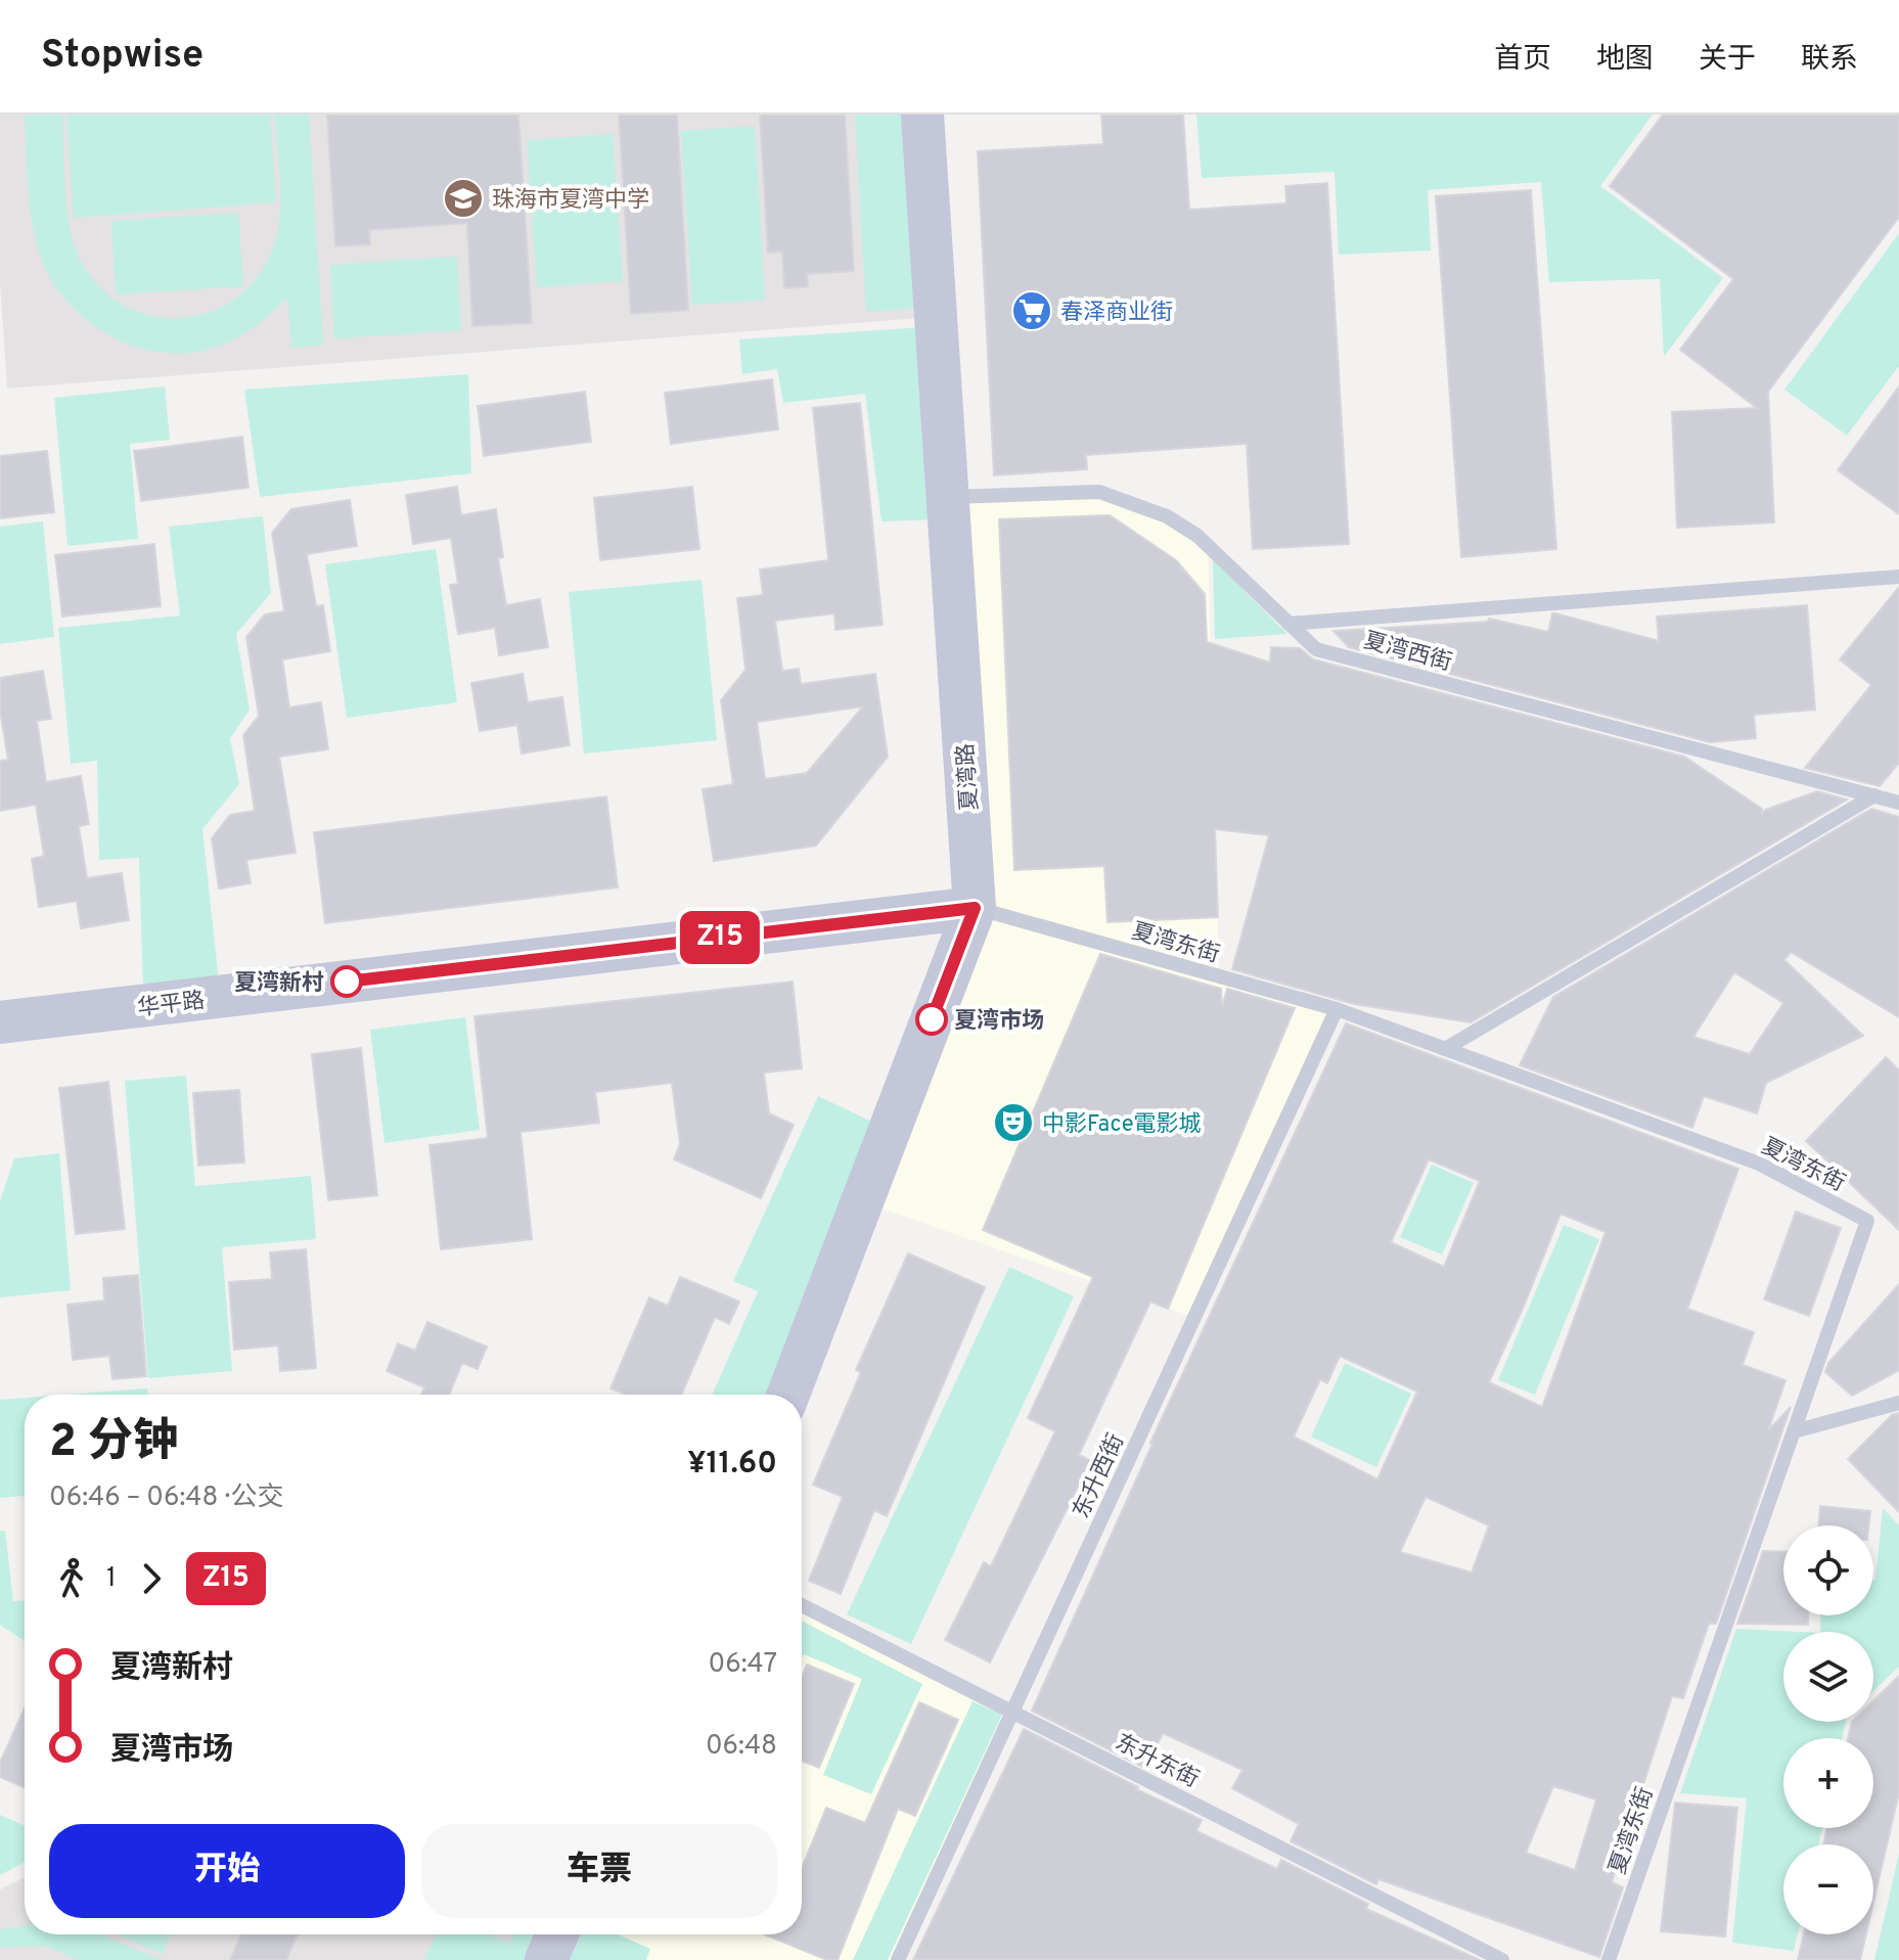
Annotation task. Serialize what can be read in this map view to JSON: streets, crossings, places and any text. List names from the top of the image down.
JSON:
{
  "streets": {
    "street": ["夏湾路", "华平路"],
    "lane": [
      "夏湾西街",
      "夏湾东街",
      "东升西街",
      "东升东街"
    ]
  },
  "crossings": [
    ["夏湾西街", "夏湾路"],
    ["夏湾路", "夏湾东街"],
    ["夏湾路", "华平路"],
    ["夏湾东街", "华平路"],
    ["夏湾东街", "东升西街"],
    ["东升西街", "东升东街"]
  ],
  "places": {
    "school or university": ["珠海市夏湾中学"],
    "supermarket": ["春泽商业街"],
    "other": ["夏湾新村", "夏湾市场"],
    "theatre": ["中影Face電影城"]
  },
  "lines": ["bus line Z15"],
  "page": {
    "header": "Stopwise",
    "nav": [
      "首页",
      "地图",
      "关于",
      "联系"
    ],
    "on_map": "Z15",
    "heading": ["2 分钟", "06:46 – 06:48 · 公交", "¥11.60"],
    "map_buttons": ["+", "−"],
    "legs": ["1", "Z15"],
    "list": [
      {
        "name": "夏湾新村",
        "value": "06:47"
      },
      {
        "name": "夏湾市场",
        "value": "06:48"
      }
    ],
    "buttons": ["开始", "车票"]
  }
}
